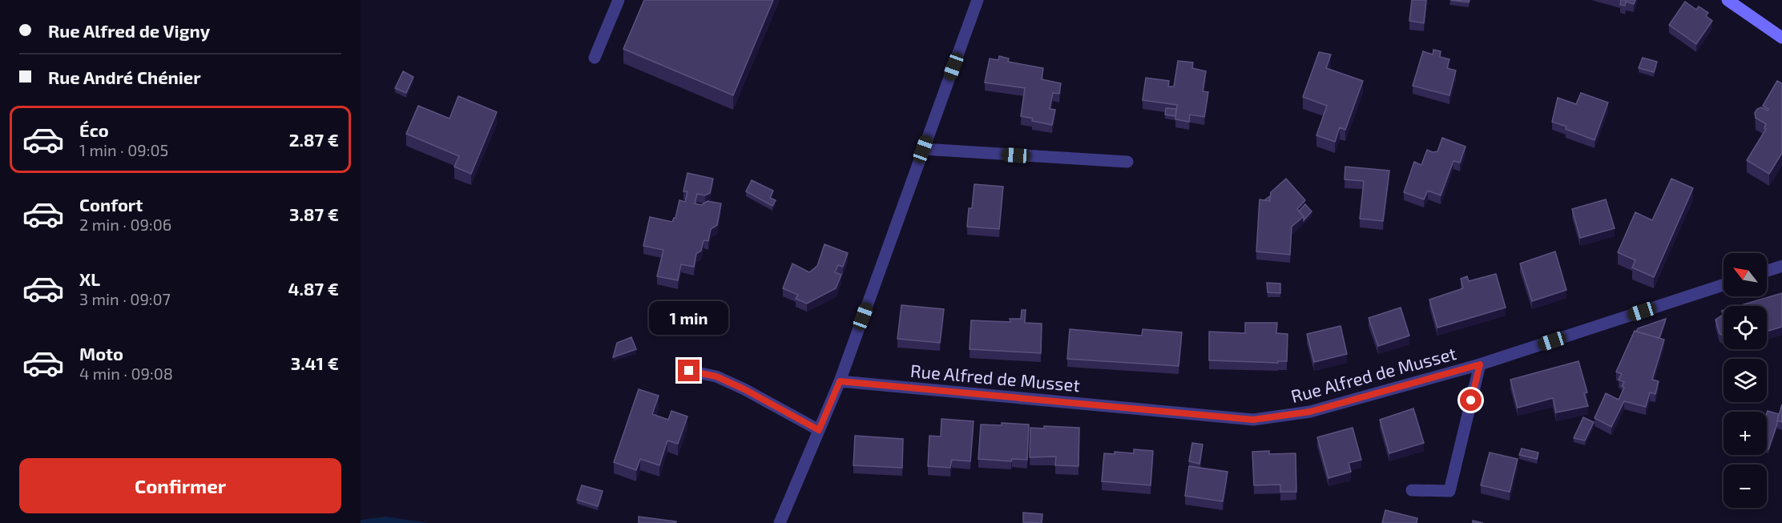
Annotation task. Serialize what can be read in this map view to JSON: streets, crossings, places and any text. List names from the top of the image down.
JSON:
{
  "streets": {
    "street": ["Rue Alfred de Musset"]
  },
  "north": "top left",
  "page": {
    "banner": ["Rue Alfred de Vigny", "Rue André Chénier"],
    "list": [
      {
        "name": "Éco",
        "note": "1 min · 09:05",
        "value": "2.87 €"
      },
      {
        "name": "Confort",
        "note": "2 min · 09:06",
        "value": "3.87 €"
      },
      {
        "name": "XL",
        "note": "3 min · 09:07",
        "value": "4.87 €"
      },
      {
        "name": "Moto",
        "note": "4 min · 09:08",
        "value": "3.41 €"
      }
    ],
    "map_buttons": ["+", "−"],
    "bubble": "1 min",
    "buttons": "Confirmer"
  }
}
